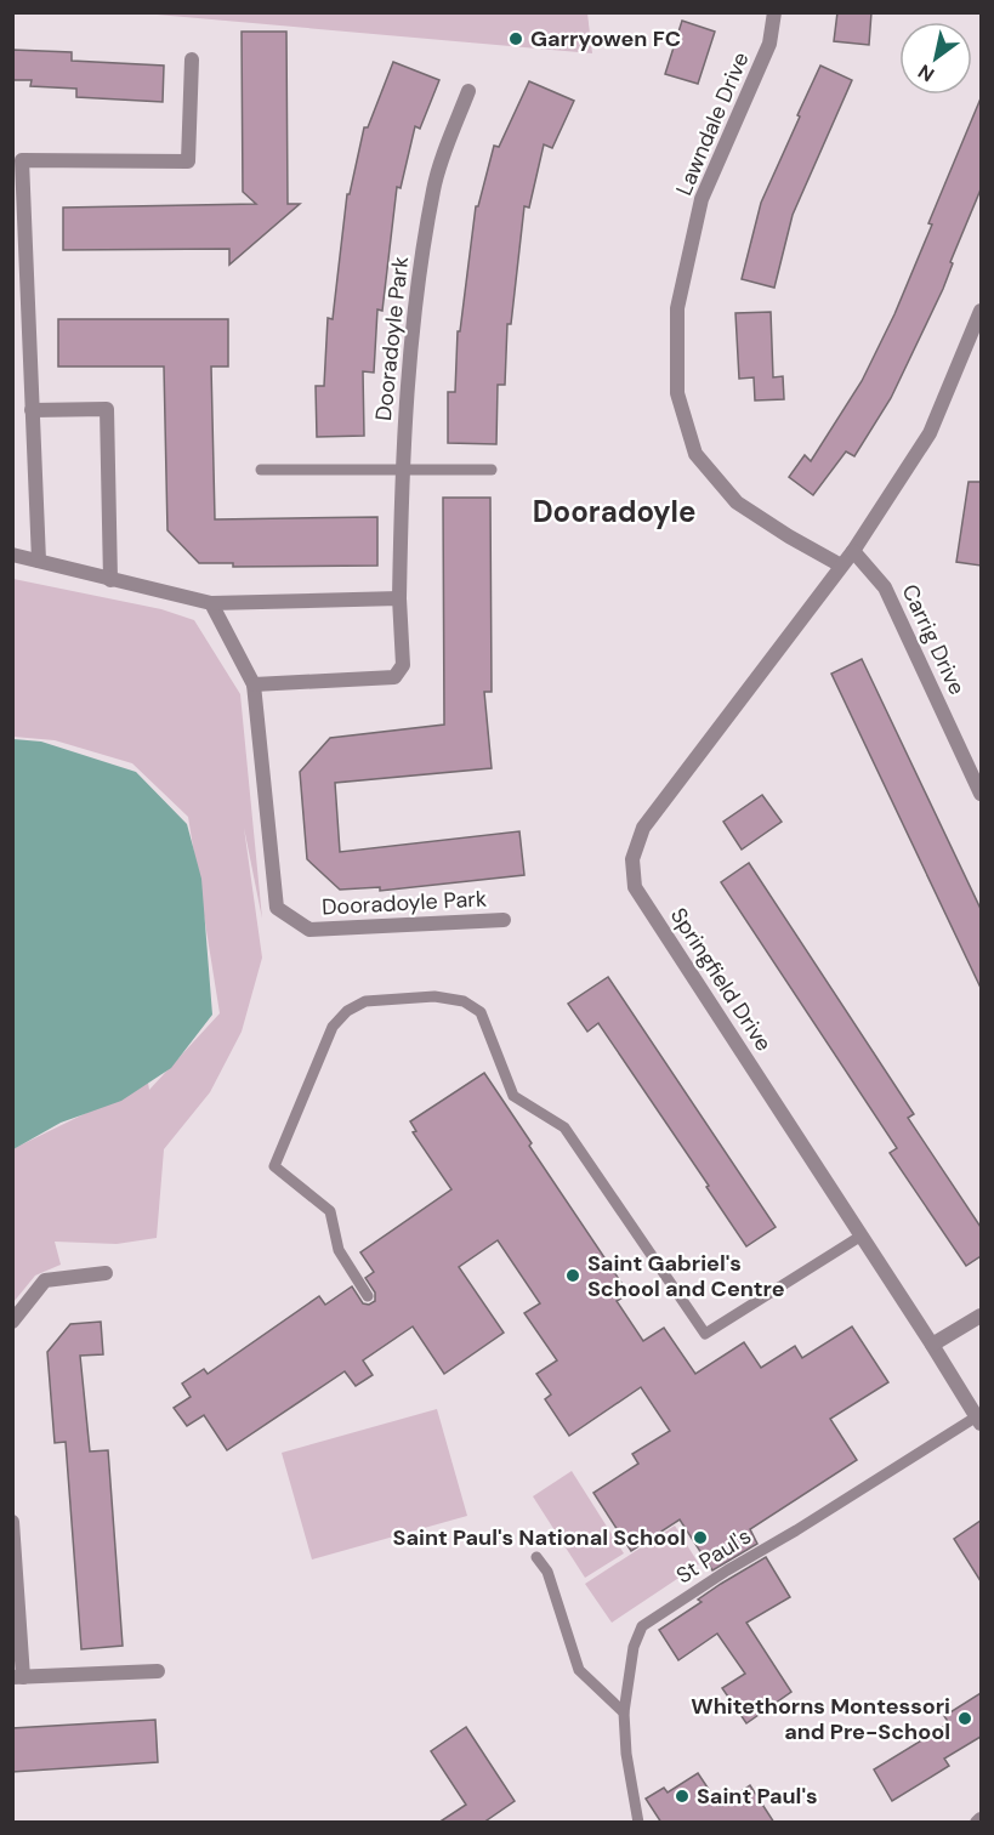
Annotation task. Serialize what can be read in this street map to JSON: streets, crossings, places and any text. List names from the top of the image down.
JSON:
{
  "streets": {
    "street": [
      "Lawndale Drive",
      "Dooradoyle Park",
      "Carrig Drive",
      "Springfield Drive"
    ],
    "lane": ["St Paul's"]
  },
  "crossings": [
    ["Lawndale Drive", "Springfield Drive"],
    ["Carrig Drive", "Springfield Drive"],
    ["Springfield Drive", "St Paul's"]
  ],
  "districts": ["Dooradoyle"],
  "places": [
    "Garryowen FC",
    "Saint Gabriel's School and Centre",
    "Saint Paul's National School",
    "Whitethorns Montessori and Pre-School",
    "Saint Paul's"
  ],
  "north": "bottom left"
}
